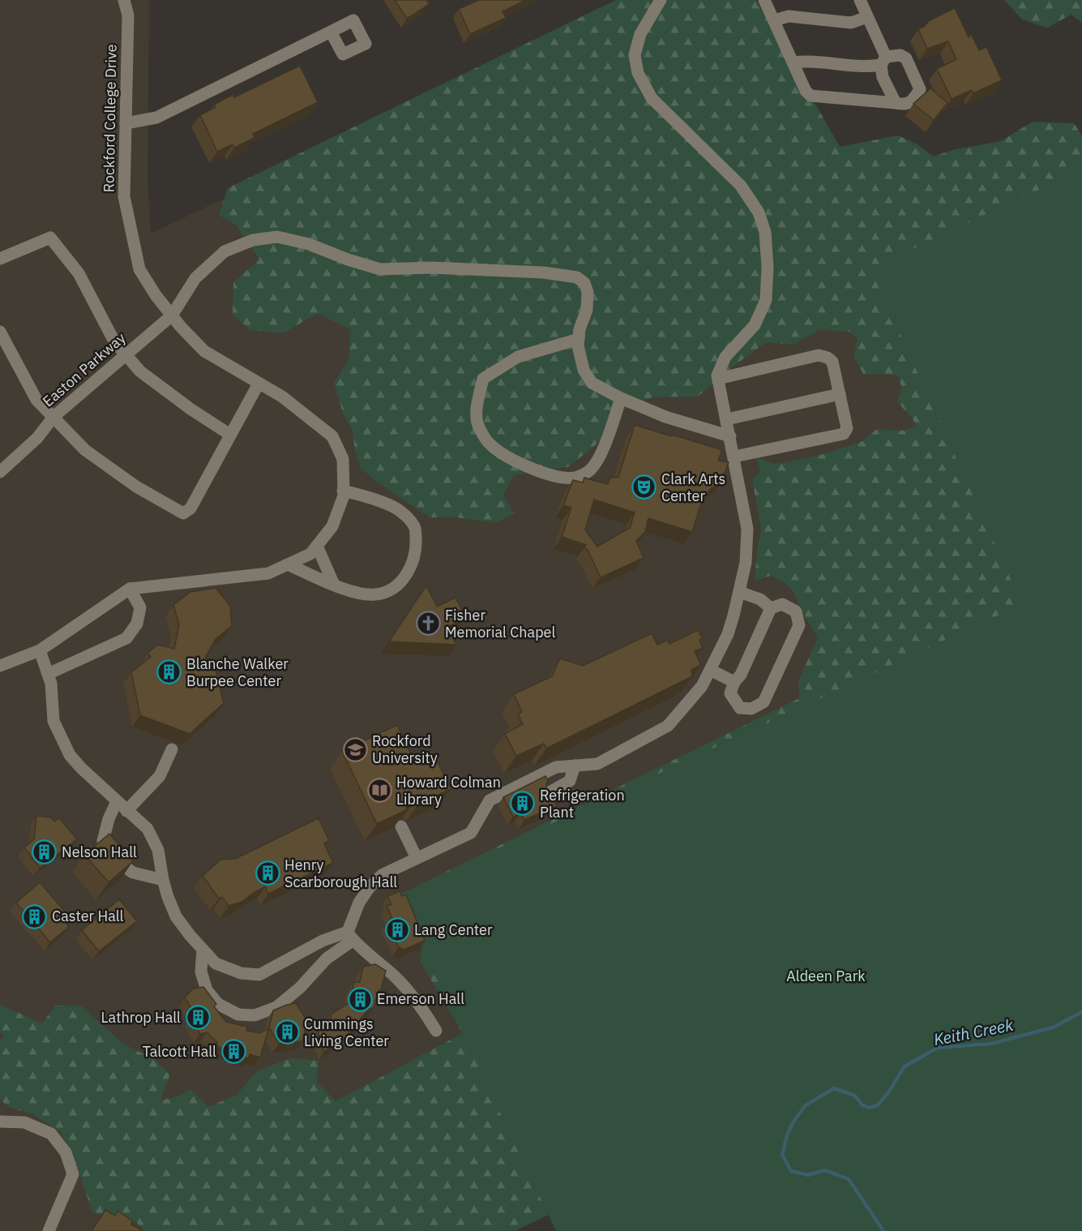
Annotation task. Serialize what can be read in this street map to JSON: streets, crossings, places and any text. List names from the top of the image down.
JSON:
{
  "streets": {
    "street": ["Rockford College Drive", "Easton Parkway"]
  },
  "crossings": [
    ["Rockford College Drive", "Easton Parkway"]
  ],
  "water": ["Keith Creek"],
  "parks": ["Aldeen Park"],
  "places": {
    "theatre": ["Clark Arts Center"],
    "church": ["Fisher Memorial Chapel"],
    "building": [
      "Blanche Walker Burpee Center",
      "Refrigeration Plant",
      "Nelson Hall",
      "Henry Scarborough Hall",
      "Caster Hall",
      "Lang Center",
      "Emerson Hall",
      "Lathrop Hall",
      "Cummings Living Center",
      "Talcott Hall"
    ],
    "school or university": ["Rockford University"],
    "library": ["Howard Colman Library"]
  }
}
